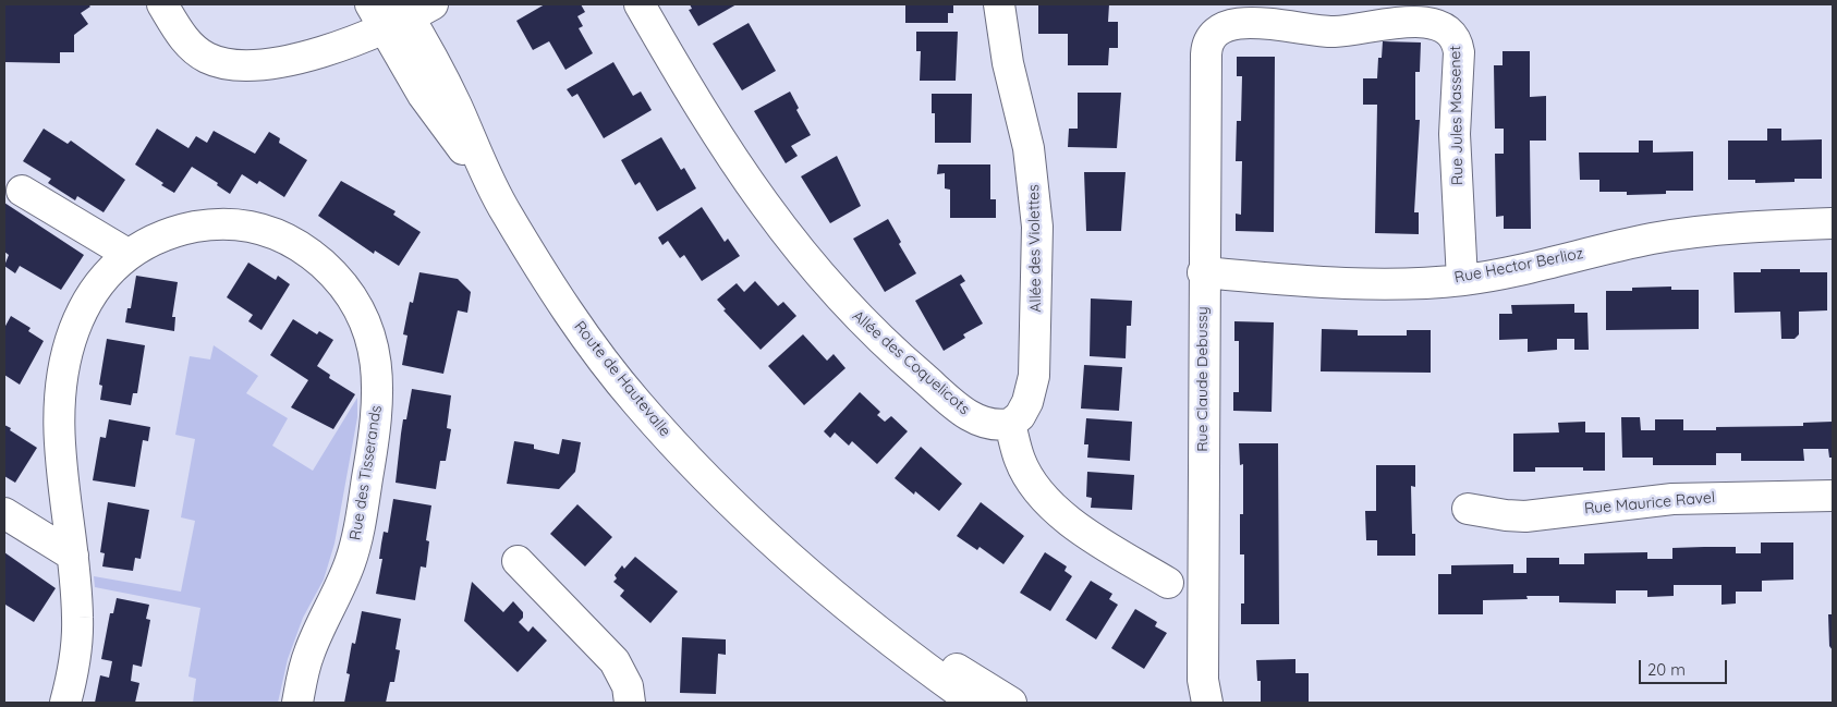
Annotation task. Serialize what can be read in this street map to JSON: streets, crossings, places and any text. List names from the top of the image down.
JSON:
{
  "streets": {
    "street": [
      "Rue Jules Massenet",
      "Allée des Violettes",
      "Rue Hector Berlioz",
      "Allée des Coquelicots",
      "Route de Hautevalle",
      "Rue Claude Debussy",
      "Rue des Tisserands",
      "Rue Maurice Ravel"
    ]
  },
  "crossings": [
    ["Rue Jules Massenet", "Rue Hector Berlioz"],
    ["Rue Jules Massenet", "Rue Claude Debussy"],
    ["Allée des Violettes", "Allée des Coquelicots"],
    ["Rue Hector Berlioz", "Rue Claude Debussy"]
  ],
  "scale_bar": "20 m"
}
